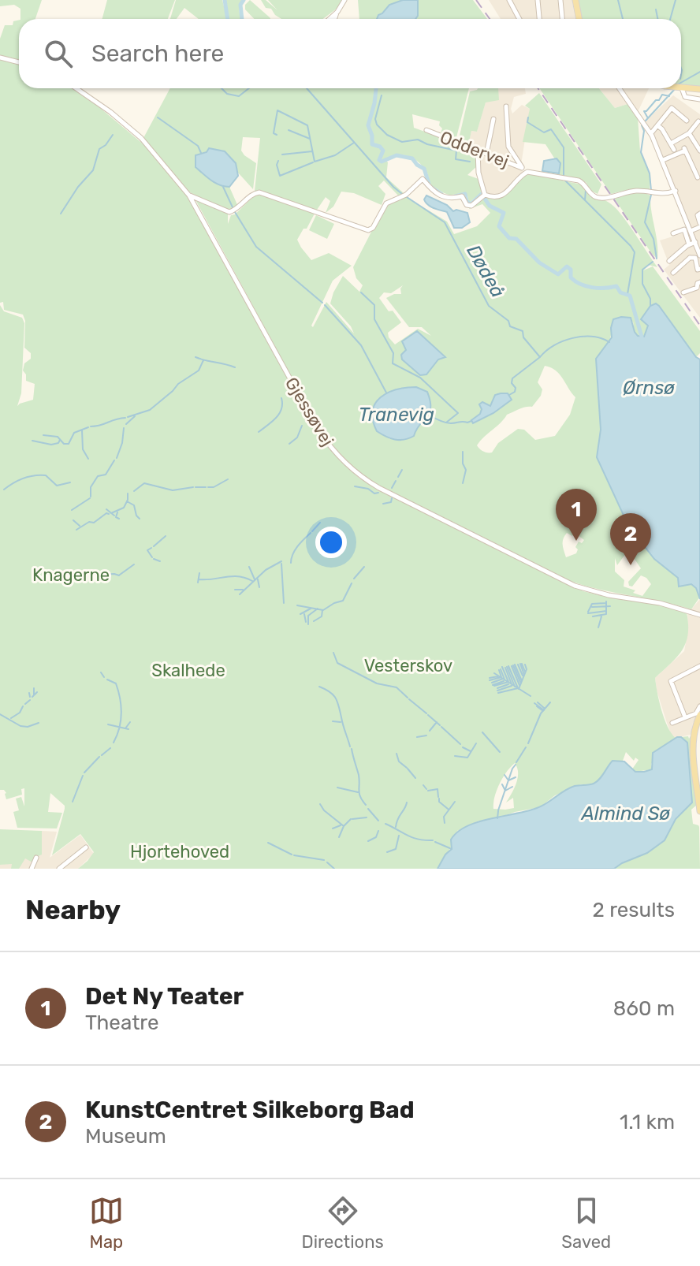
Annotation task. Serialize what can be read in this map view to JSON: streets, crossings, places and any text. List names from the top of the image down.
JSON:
{
  "streets": {
    "street": ["Oddervej", "Gjessøvej"]
  },
  "water": [
    "Dødeå",
    "Ørnsø",
    "Tranevig",
    "Almind Sø"
  ],
  "parks": [
    "Knagerne",
    "Vesterskov",
    "Skalhede",
    "Hjortehoved"
  ],
  "page": {
    "search": "Search here",
    "pins": ["1", "2"],
    "heading": ["Nearby", "2 results"],
    "list": [
      {
        "mark": "1",
        "name": "Det Ny Teater",
        "note": "Theatre",
        "value": "860 m"
      },
      {
        "mark": "2",
        "name": "KunstCentret Silkeborg Bad",
        "note": "Museum",
        "value": "1.1 km"
      }
    ],
    "nav": ["Map", "Directions", "Saved"]
  }
}
